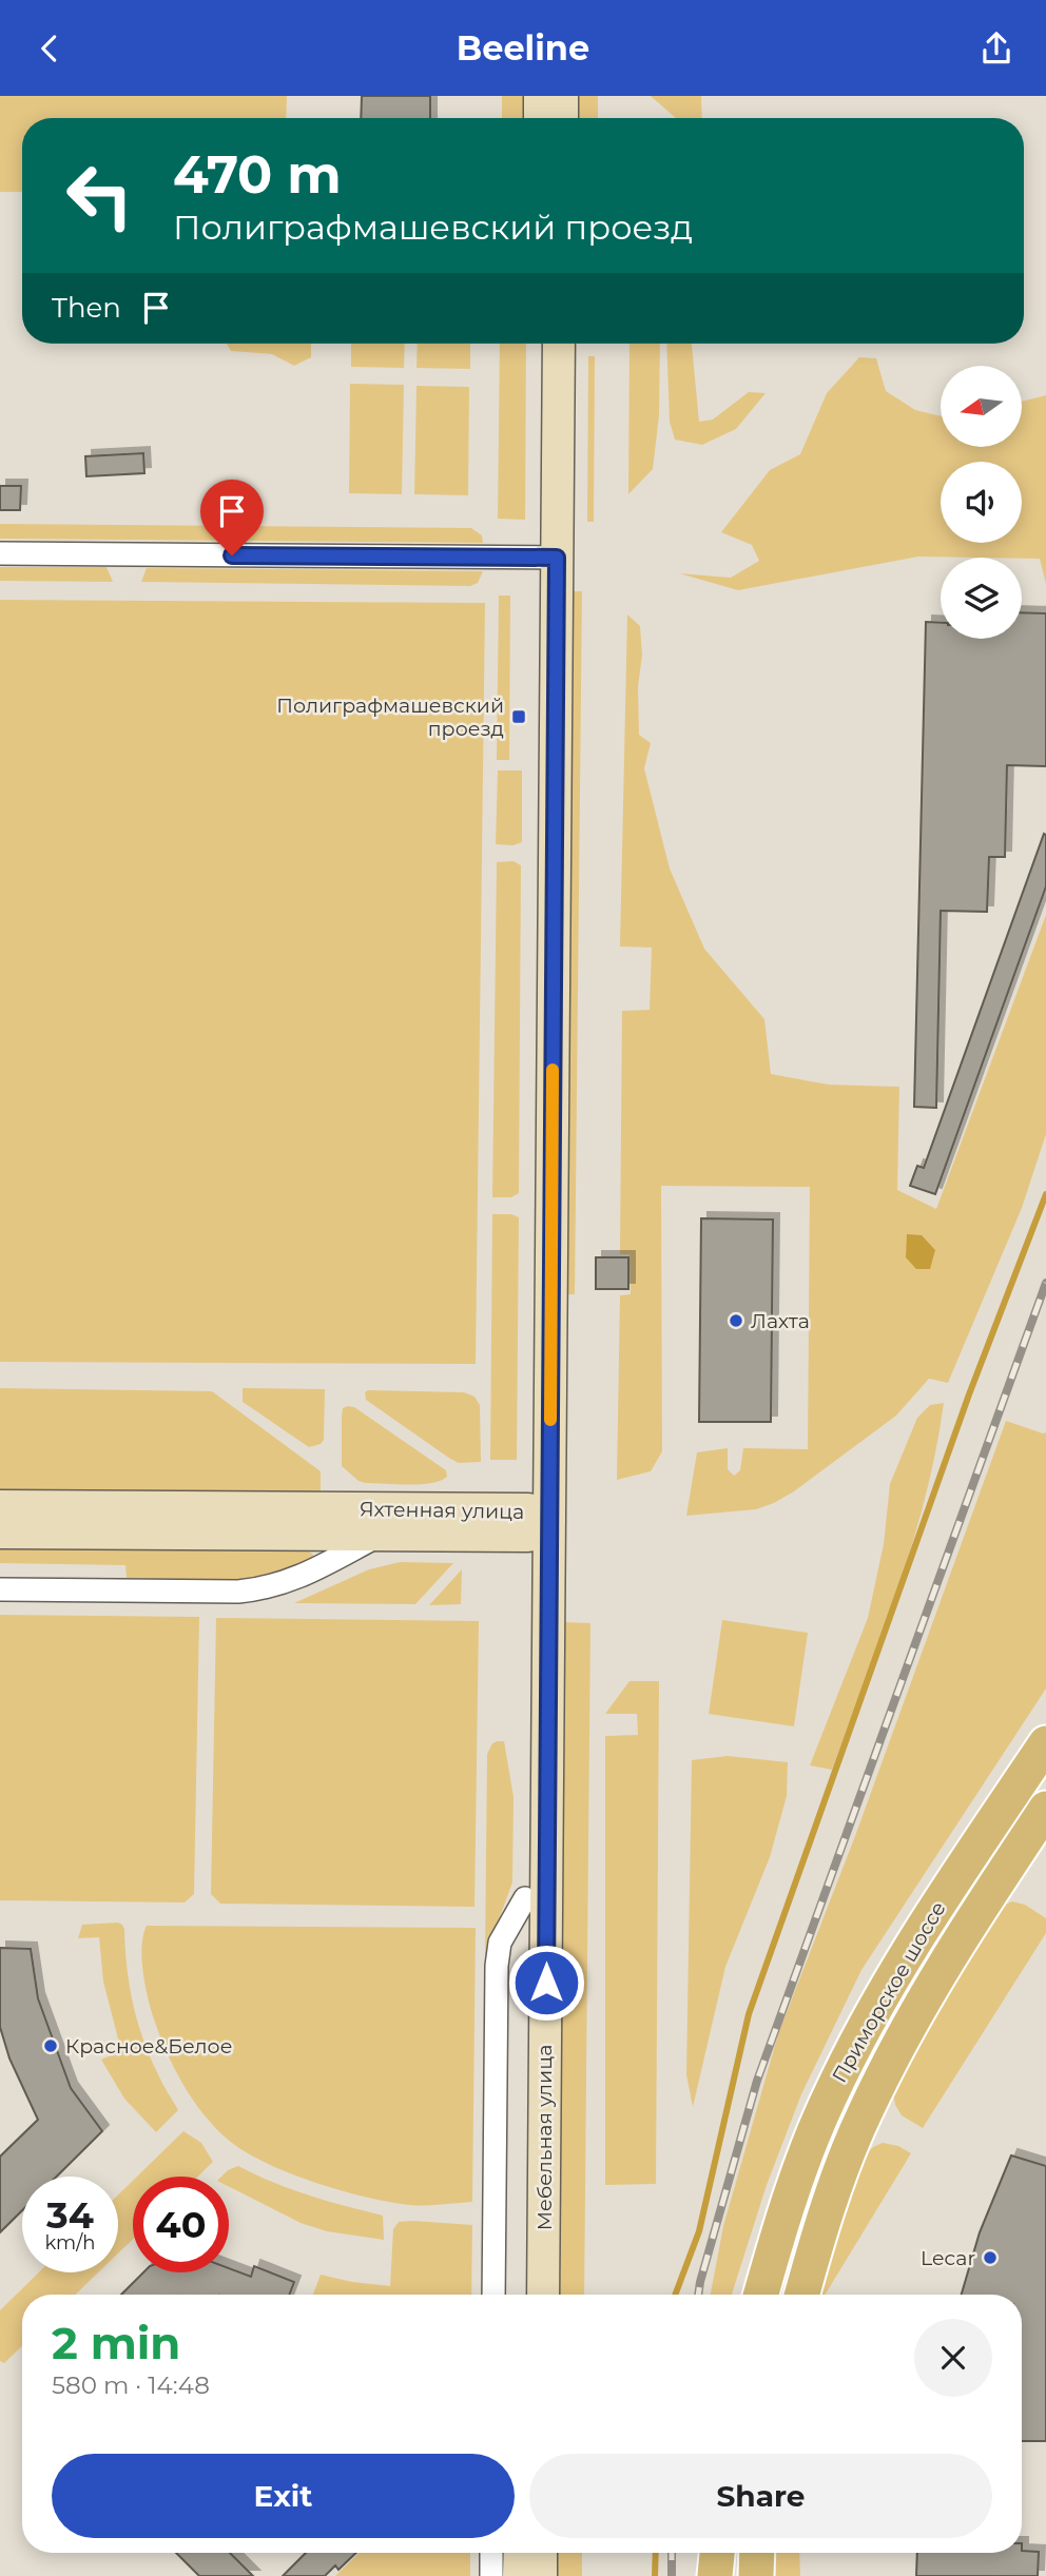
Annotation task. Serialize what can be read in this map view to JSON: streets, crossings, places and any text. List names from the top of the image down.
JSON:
{
  "streets": {
    "main road": ["Приморское шоссе"],
    "street": ["Яхтенная улица", "Мебельная улица"]
  },
  "crossings": [
    ["Яхтенная улица", "Мебельная улица"]
  ],
  "places": {
    "transit": ["Полиграфмашевский проезд"],
    "other": ["Лахта", "Красное&Белое", "Lecar"]
  },
  "north": "left",
  "page": {
    "header": "Beeline",
    "turn": ["470 m", "Полиграфмашевский проезд"],
    "then": "Then",
    "speed": "34 km/h",
    "limit": "40",
    "heading": ["2 min", "580 m · 14:48"],
    "buttons": ["Exit", "Share"]
  }
}
